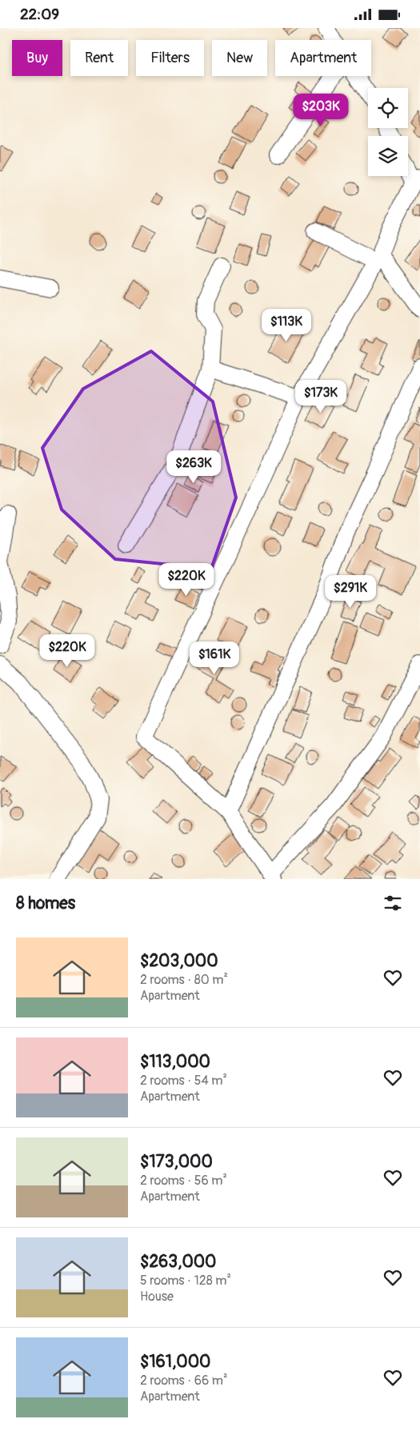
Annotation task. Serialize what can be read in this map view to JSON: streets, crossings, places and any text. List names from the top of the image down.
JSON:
{
  "page": {
    "status": "22:09",
    "chip": [
      "Buy",
      "Rent",
      "Filters",
      "New",
      "Apartment"
    ],
    "price": [
      "$203K",
      "$113K",
      "$173K",
      "$263K",
      "$220K",
      "$291K",
      "$220K",
      "$161K"
    ],
    "heading": "8 homes",
    "list": [
      {
        "name": "$203,000",
        "note": "2 rooms · 80 m² · Apartment"
      },
      {
        "name": "$113,000",
        "note": "2 rooms · 54 m² · Apartment"
      },
      {
        "name": "$173,000",
        "note": "2 rooms · 56 m² · Apartment"
      },
      {
        "name": "$263,000",
        "note": "5 rooms · 128 m² · House"
      },
      {
        "name": "$161,000",
        "note": "2 rooms · 66 m² · Apartment"
      }
    ]
  }
}
